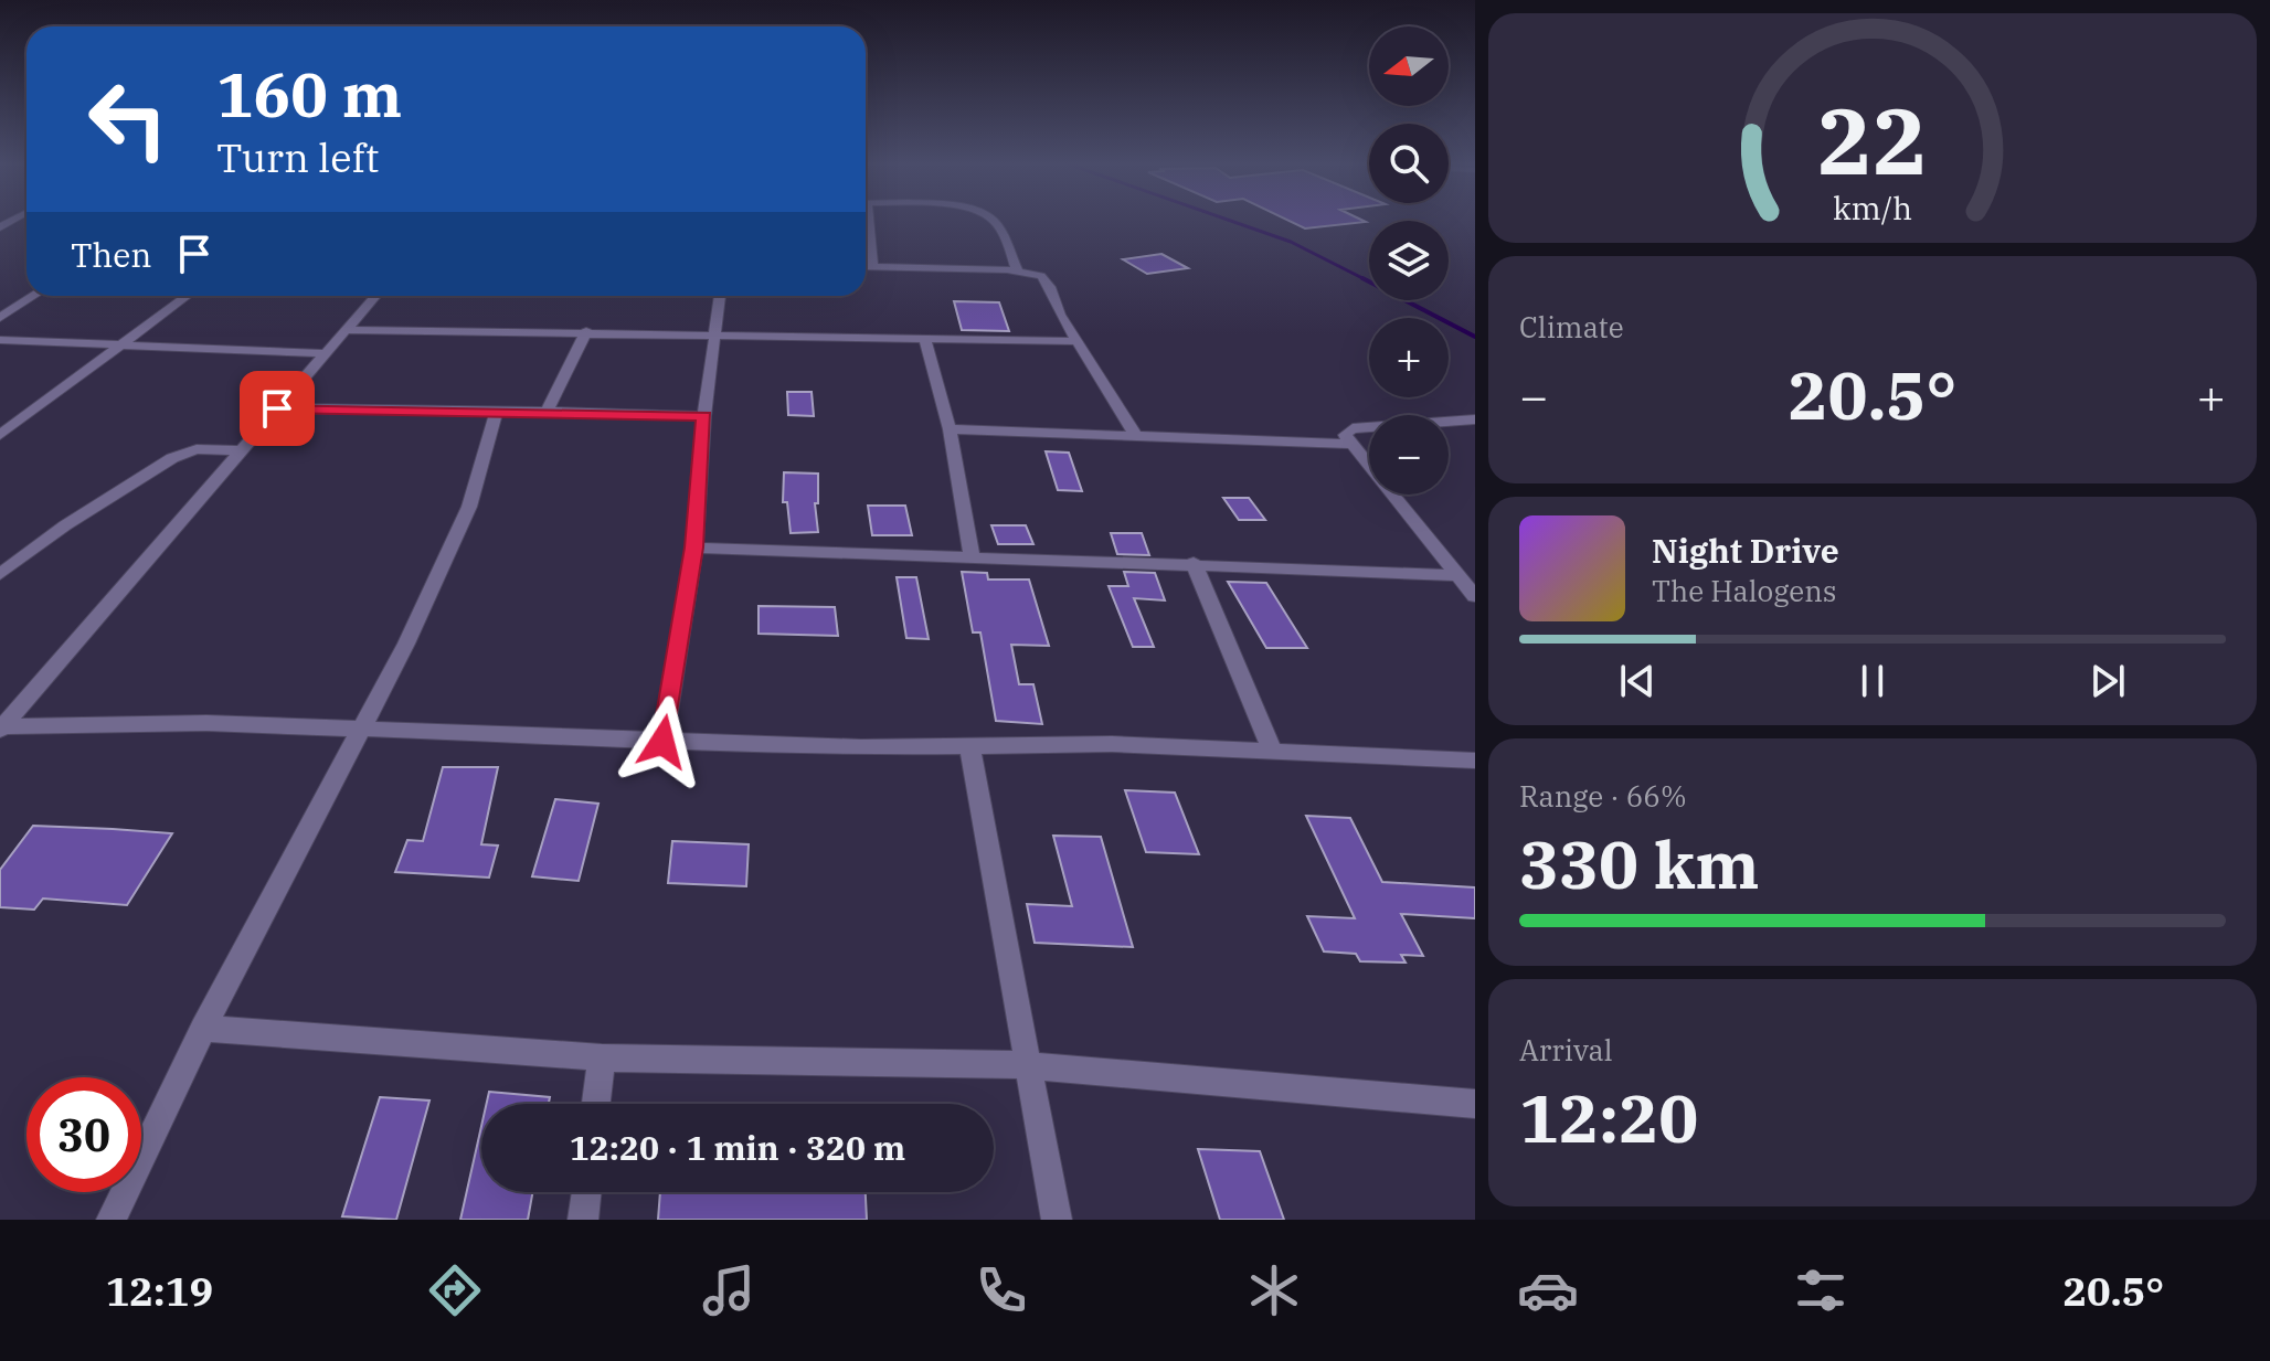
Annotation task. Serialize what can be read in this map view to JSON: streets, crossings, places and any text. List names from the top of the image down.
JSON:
{
  "north": "left",
  "page": {
    "map_buttons": ["+", "−"],
    "turn": ["160 m", "Turn left"],
    "then": "Then",
    "tile": [
      "Climate",
      ["Range · 66%", "330 km"],
      ["Arrival", "12:20"]
    ],
    "heat": ["−", "20.5°", "+"],
    "song": ["Night Drive", "The Halogens"],
    "limit": "30",
    "trip": "12:20 · 1 min · 320 m",
    "tabs": ["12:19", "20.5°"],
    "gauge": ["22", "km/h"]
  }
}
